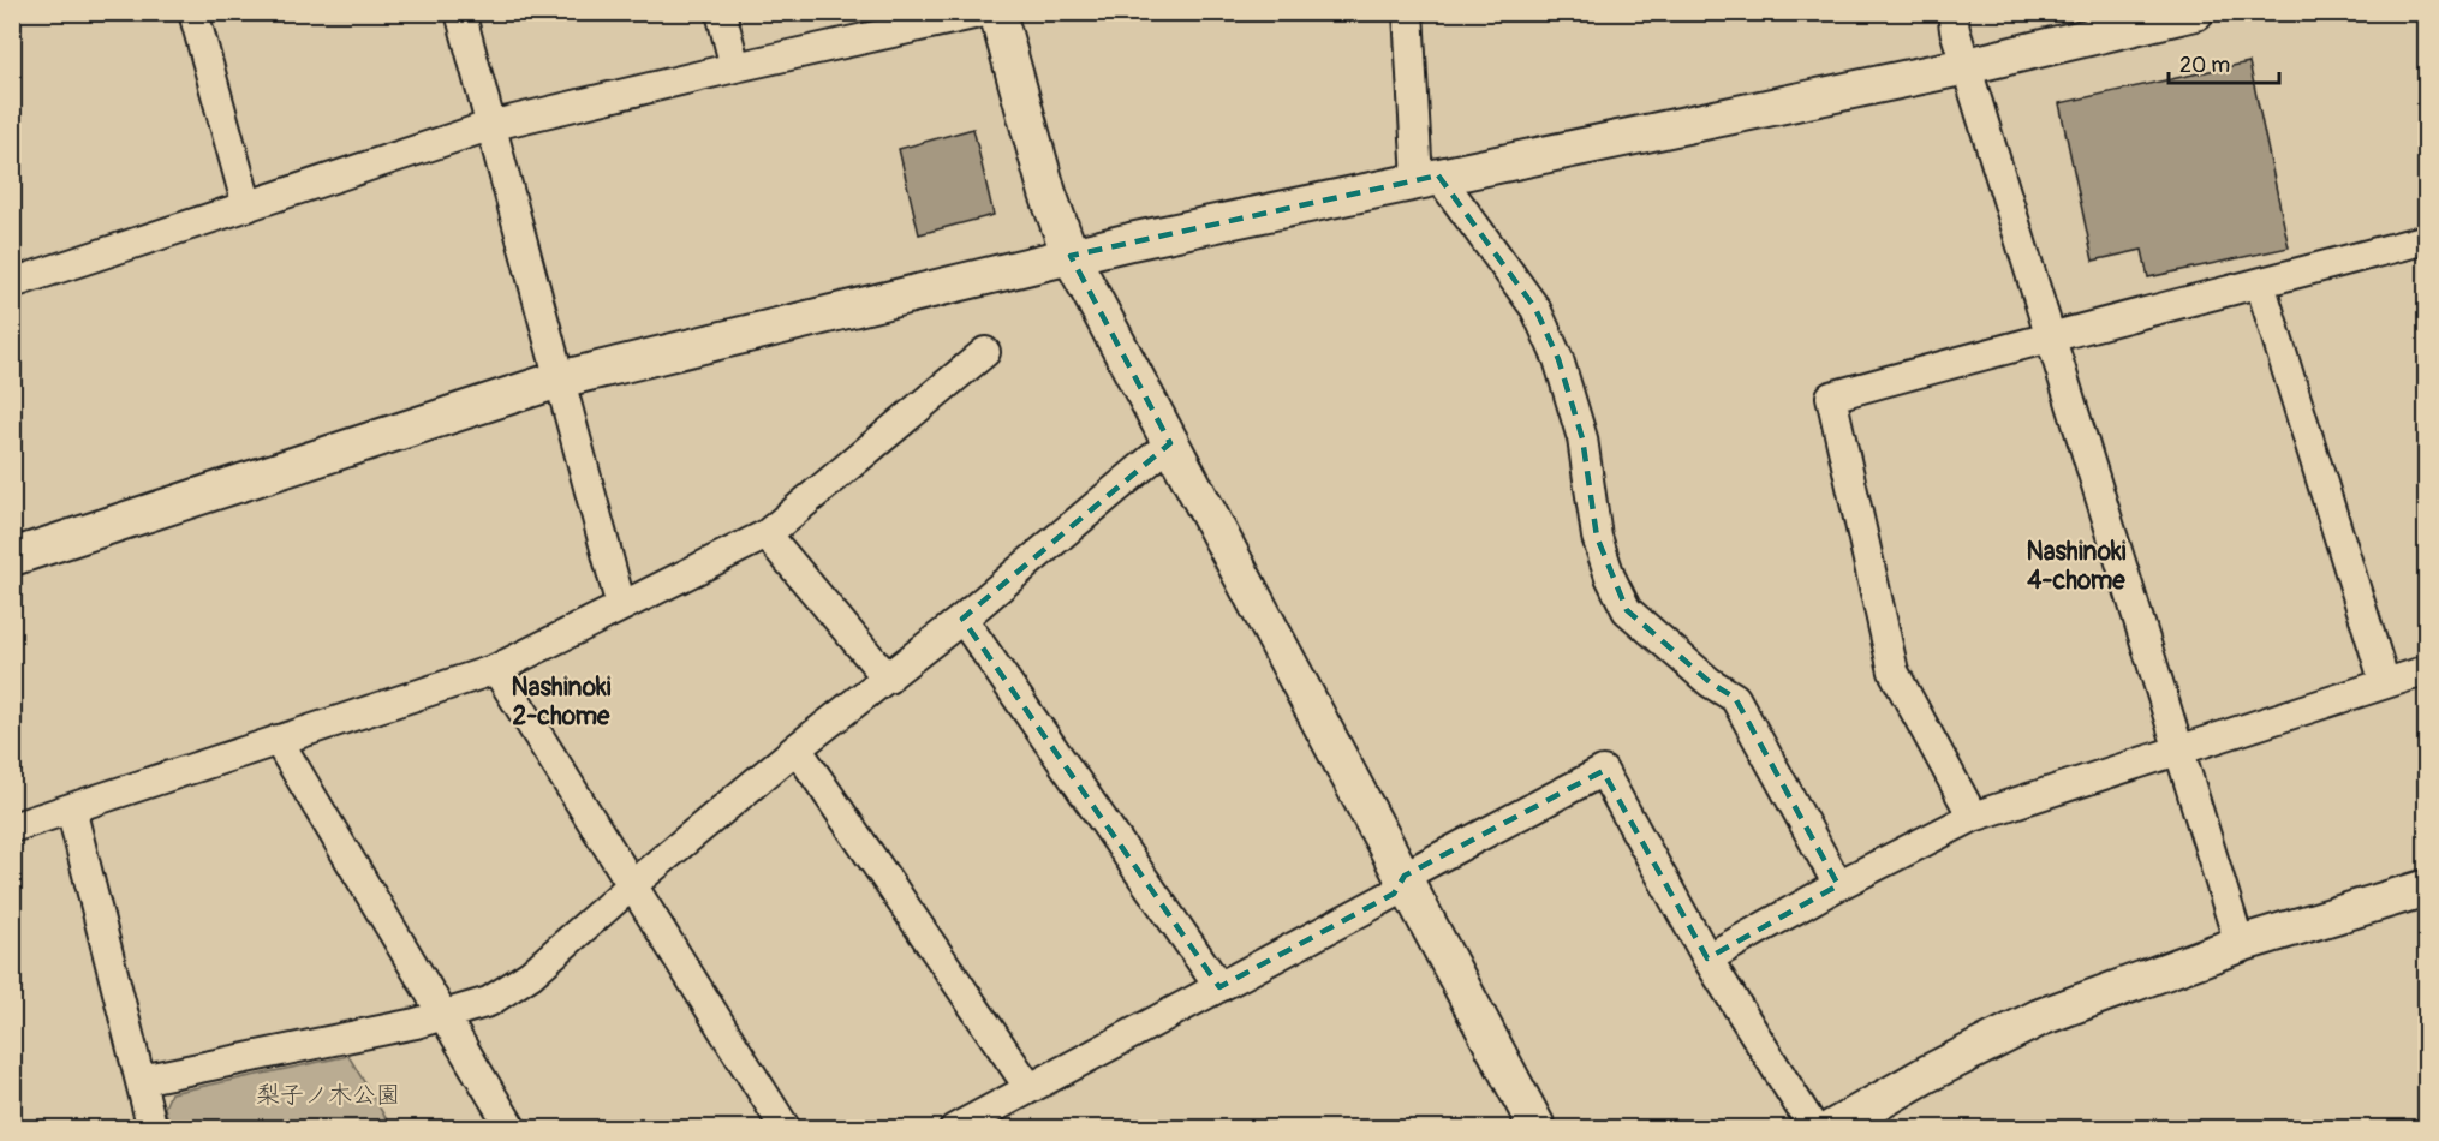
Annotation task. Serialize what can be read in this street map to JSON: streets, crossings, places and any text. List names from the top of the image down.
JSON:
{
  "districts": ["Nashinoki 4-chome", "Nashinoki 2-chome"],
  "parks": ["梨子ノ木公園"],
  "scale_bar": "20 m"
}
